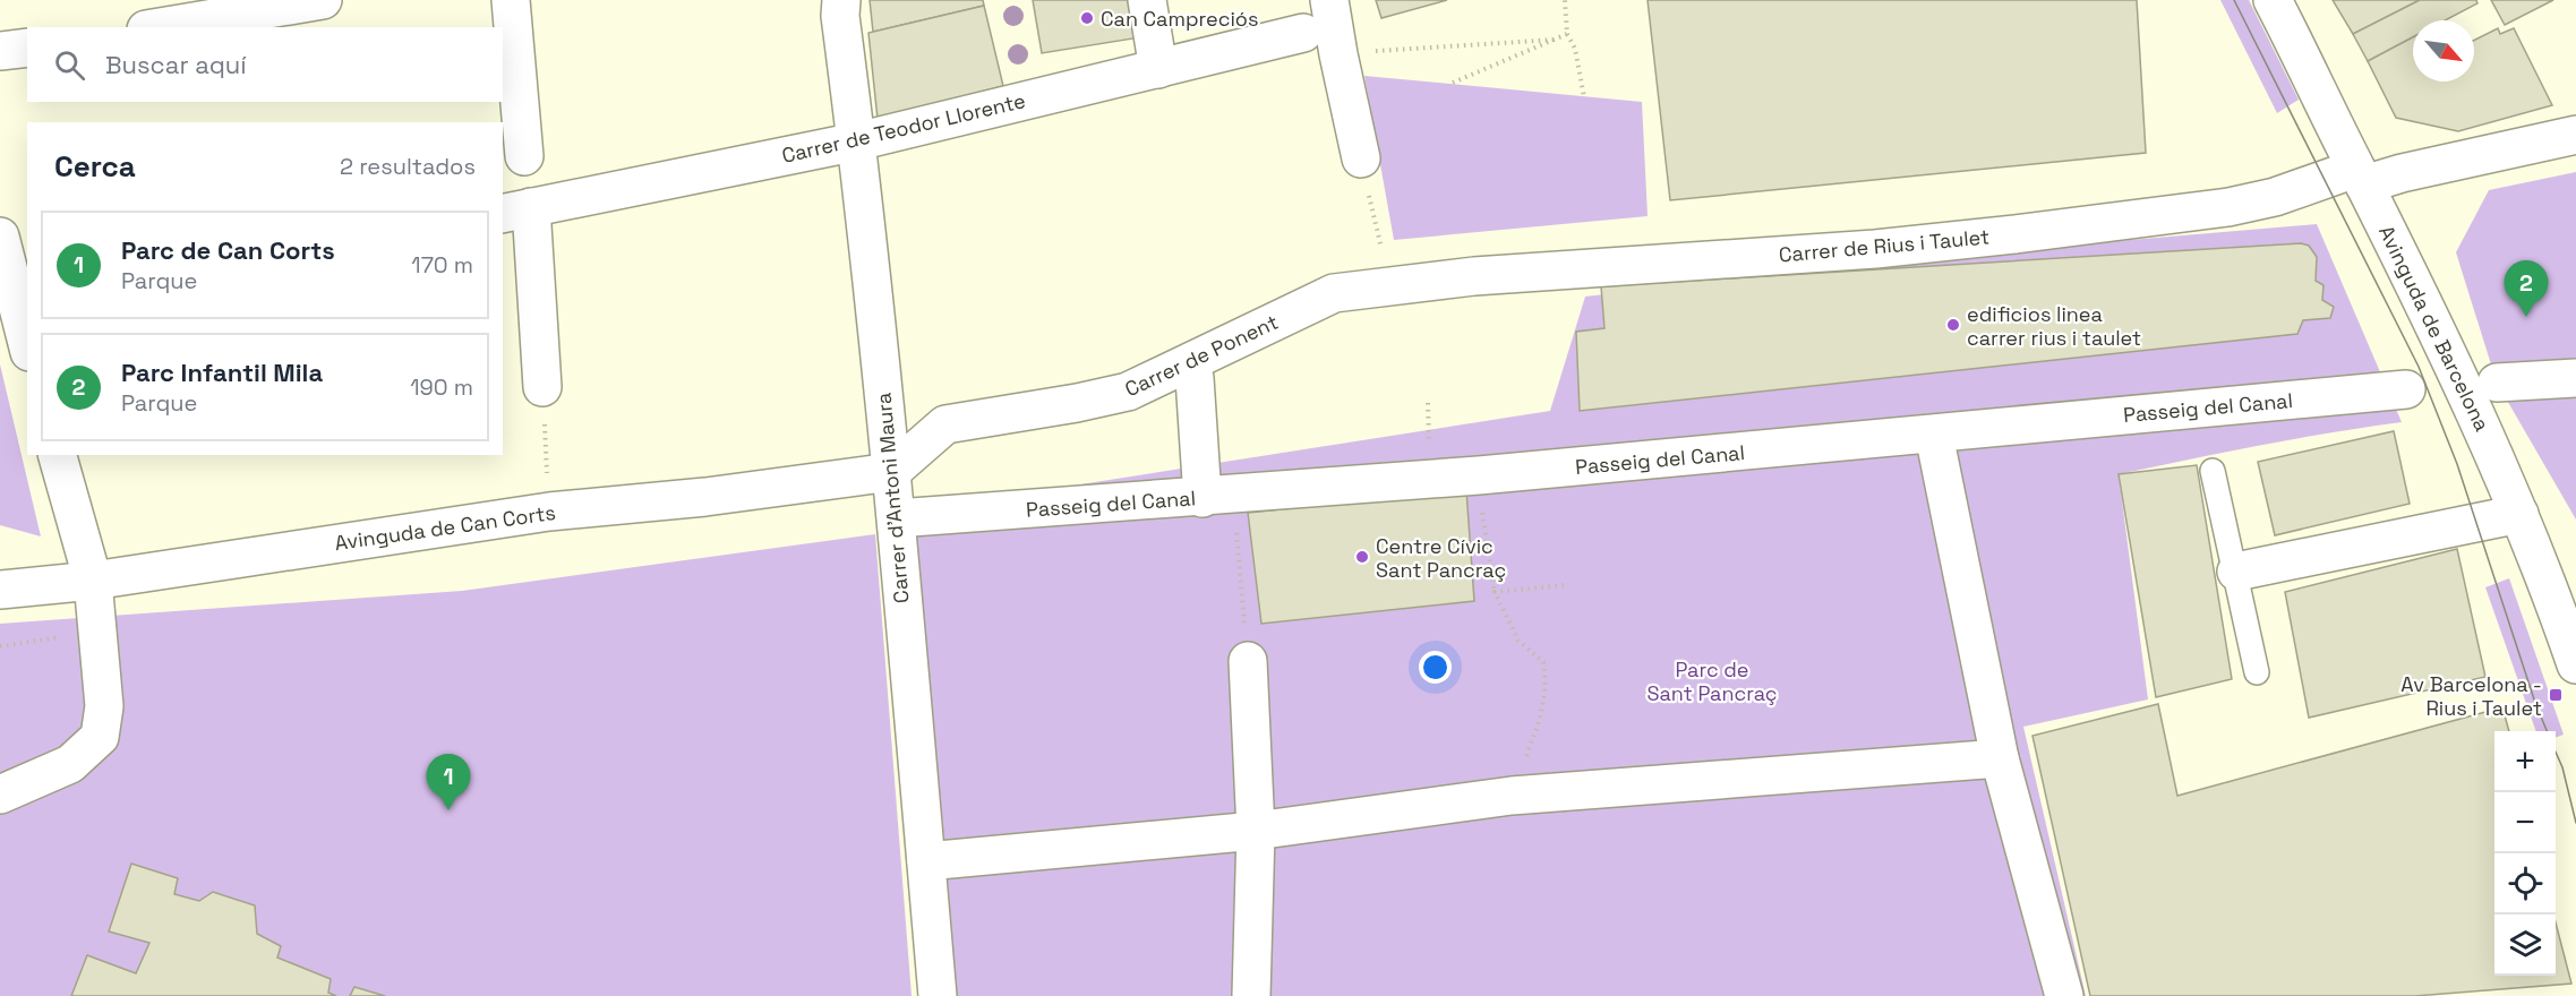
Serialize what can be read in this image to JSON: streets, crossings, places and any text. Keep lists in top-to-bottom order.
{
  "streets": {
    "street": [
      "Carrer de Teodor Llorente",
      "Carrer de Rius i Taulet",
      "Avinguda de Barcelona",
      "Carrer de Ponent",
      "Passeig del Canal",
      "Carrer d'Antoni Maura",
      "Avinguda de Can Corts"
    ]
  },
  "crossings": [
    ["Carrer de Teodor Llorente", "Carrer d'Antoni Maura"],
    ["Carrer de Rius i Taulet", "Avinguda de Barcelona"],
    ["Carrer de Rius i Taulet", "Carrer de Ponent"],
    ["Carrer de Ponent", "Carrer d'Antoni Maura"],
    ["Carrer de Ponent", "Avinguda de Can Corts"],
    ["Carrer d'Antoni Maura", "Avinguda de Can Corts"]
  ],
  "parks": ["Parc de Sant Pancraç"],
  "places": {
    "other": ["Can Campreciós", "edificios linea carrer rius i taulet", "Centre Cívic Sant Pancraç"],
    "transit": ["Av Barcelona - Rius i Taulet"]
  },
  "north": "bottom right",
  "page": {
    "search": "Buscar aquí",
    "heading": ["Cerca", "2 resultados"],
    "list": [
      {
        "mark": "1",
        "name": "Parc de Can Corts",
        "note": "Parque",
        "value": "170 m"
      },
      {
        "mark": "2",
        "name": "Parc Infantil Mila",
        "note": "Parque",
        "value": "190 m"
      }
    ],
    "pins": ["2", "1"],
    "map_buttons": ["+", "−"]
  }
}
